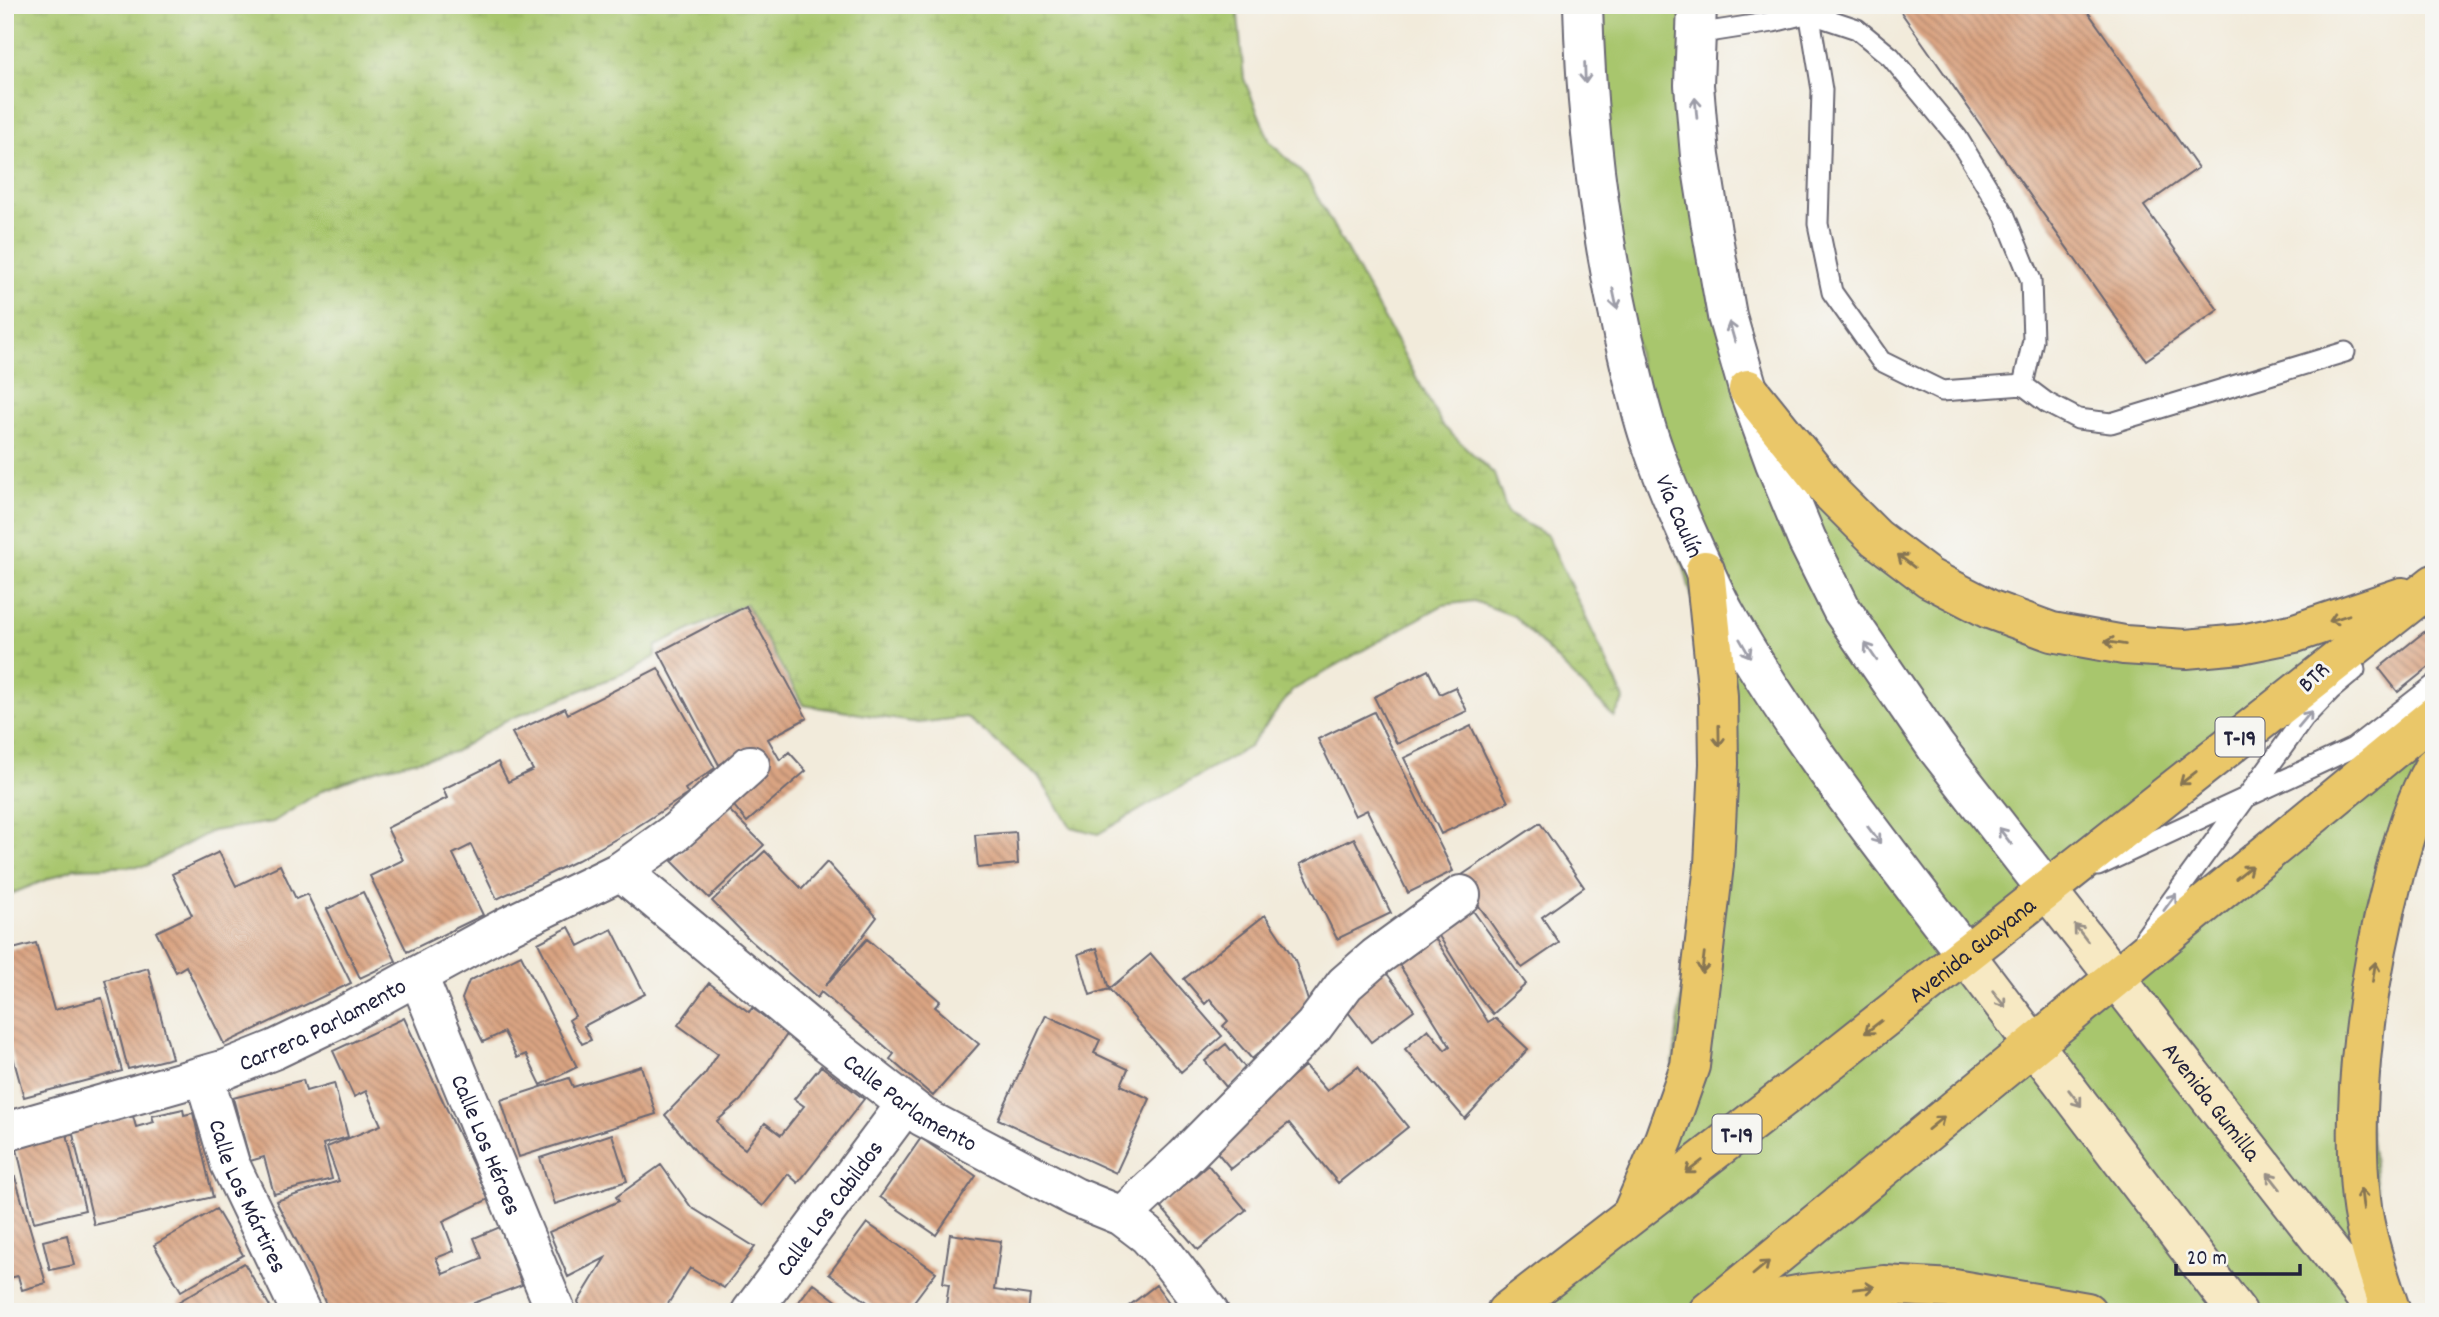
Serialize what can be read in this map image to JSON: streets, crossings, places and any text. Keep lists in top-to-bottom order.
{
  "streets": {
    "highway": ["T-19", "Avenida Guayana"],
    "main road": ["Avenida Gumilla"],
    "street": [
      "Vía Caulín",
      "Carrera Parlamento",
      "Calle Parlamento",
      "Calle Los Héroes",
      "Calle Los Mártires",
      "Calle Los Cabildos"
    ],
    "lane": ["BTR"]
  },
  "crossings": [
    ["Vía Caulín", "Avenida Guayana"],
    ["BTR", "Avenida Guayana"],
    ["BTR", "Avenida Gumilla"],
    ["Avenida Guayana", "Avenida Gumilla"],
    ["Carrera Parlamento", "Calle Parlamento"],
    ["Carrera Parlamento", "Calle Los Héroes"],
    ["Carrera Parlamento", "Calle Los Mártires"],
    ["Calle Parlamento", "Calle Los Cabildos"]
  ],
  "scale_bar": "20 m"
}
